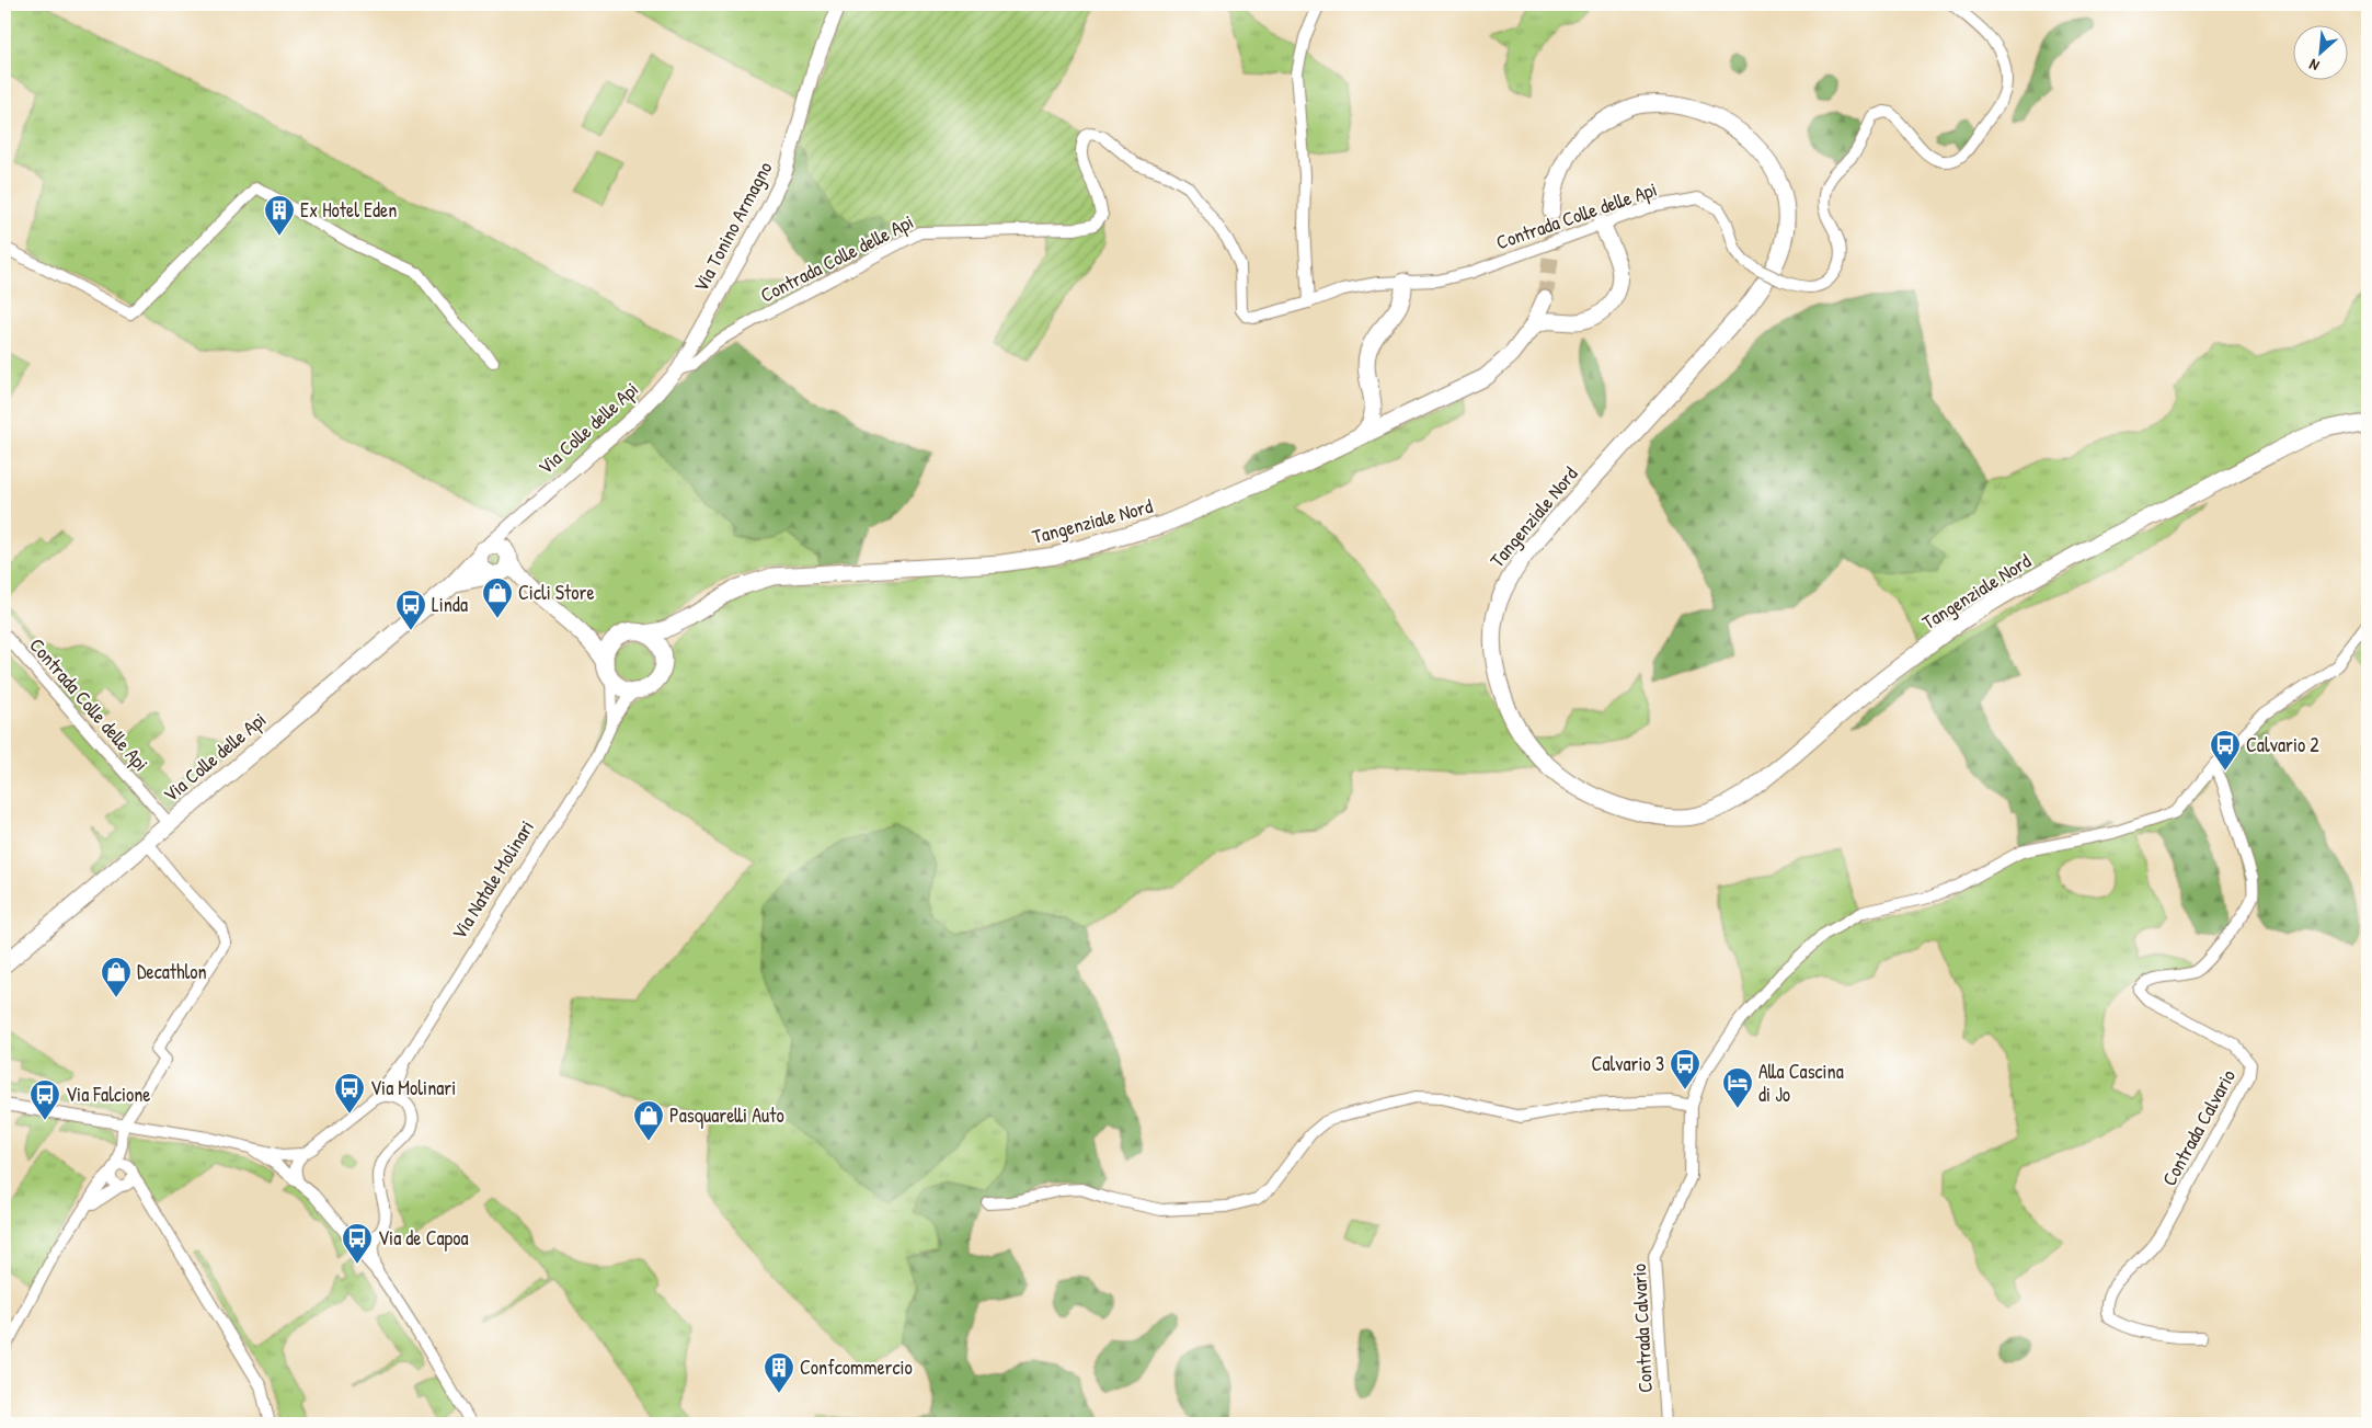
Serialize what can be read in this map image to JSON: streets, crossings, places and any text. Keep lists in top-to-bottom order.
{
  "streets": {
    "main road": ["Via Colle delle Api", "Tangenziale Nord"],
    "street": [
      "Contrada Colle delle Api",
      "Via Tonino Armagno",
      "Via Natale Molinari",
      "Contrada Calvario"
    ]
  },
  "crossings": [
    ["Contrada Colle delle Api", "Via Tonino Armagno"],
    ["Contrada Colle delle Api", "Via Colle delle Api"],
    ["Via Tonino Armagno", "Via Colle delle Api"],
    ["Tangenziale Nord", "Via Natale Molinari"]
  ],
  "places": {
    "building": ["Ex Hotel Eden", "Confcommercio"],
    "shop": ["Cicli Store", "Decathlon", "Pasquarelli Auto"],
    "bus stop": [
      "Linda",
      "Calvario 2",
      "Calvario 3",
      "Via Molinari",
      "Via Falcione",
      "Via de Capoa"
    ],
    "hotel": ["Alla Cascina di Jo"]
  },
  "north": "bottom left"
}
